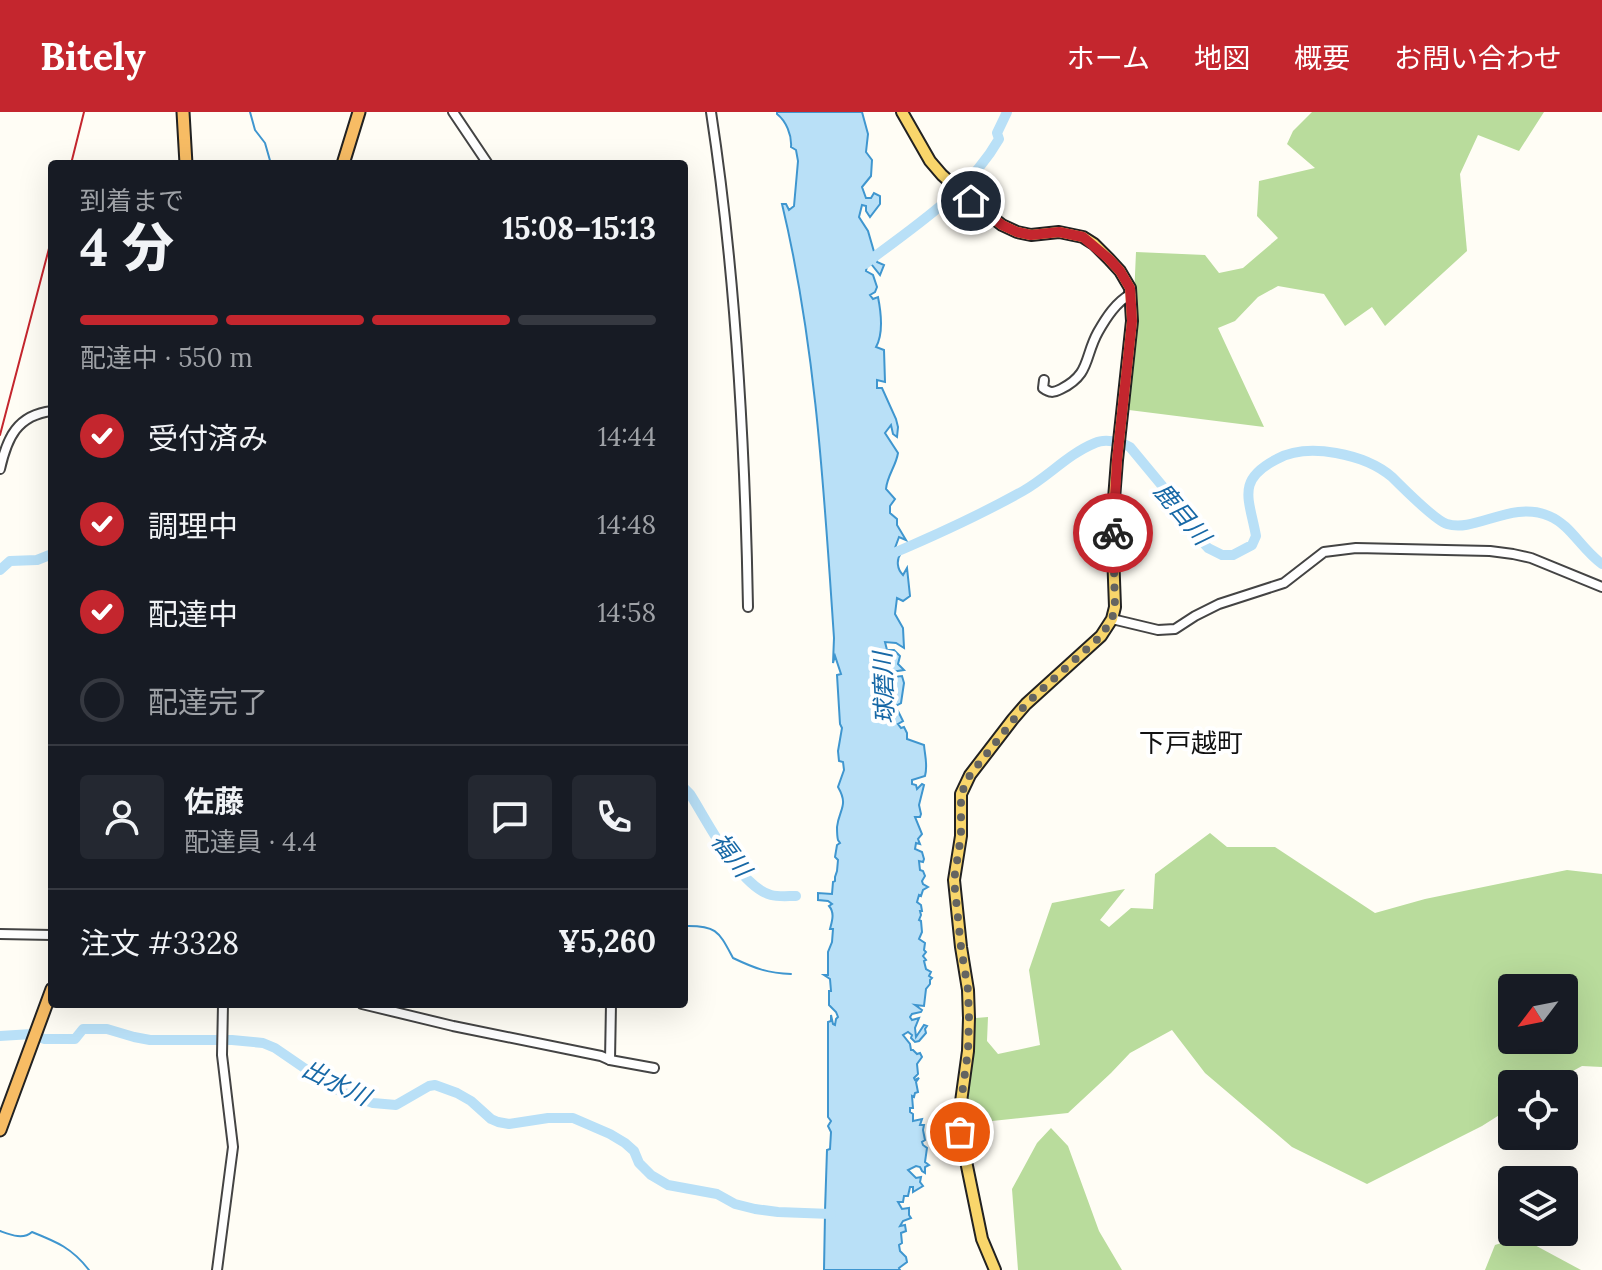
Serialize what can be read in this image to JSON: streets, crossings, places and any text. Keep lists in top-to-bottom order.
{
  "districts": ["下戸越町"],
  "water": [
    "鹿目川",
    "球磨川",
    "福川",
    "出水川"
  ],
  "north": "bottom left",
  "page": {
    "header": "Bitely",
    "nav": [
      "ホーム",
      "地図",
      "概要",
      "お問い合わせ"
    ],
    "heading": ["4 分", "到着まで", "15:08–15:13"],
    "panel": [
      "佐藤",
      "配達員 · 4.4",
      "注文 #3328",
      "¥5,260"
    ],
    "bar": "配達中 · 550 m",
    "list": [
      ["受付済み", "14:44"],
      ["調理中", "14:48"],
      ["配達中", "14:58"],
      "配達完了"
    ]
  }
}
